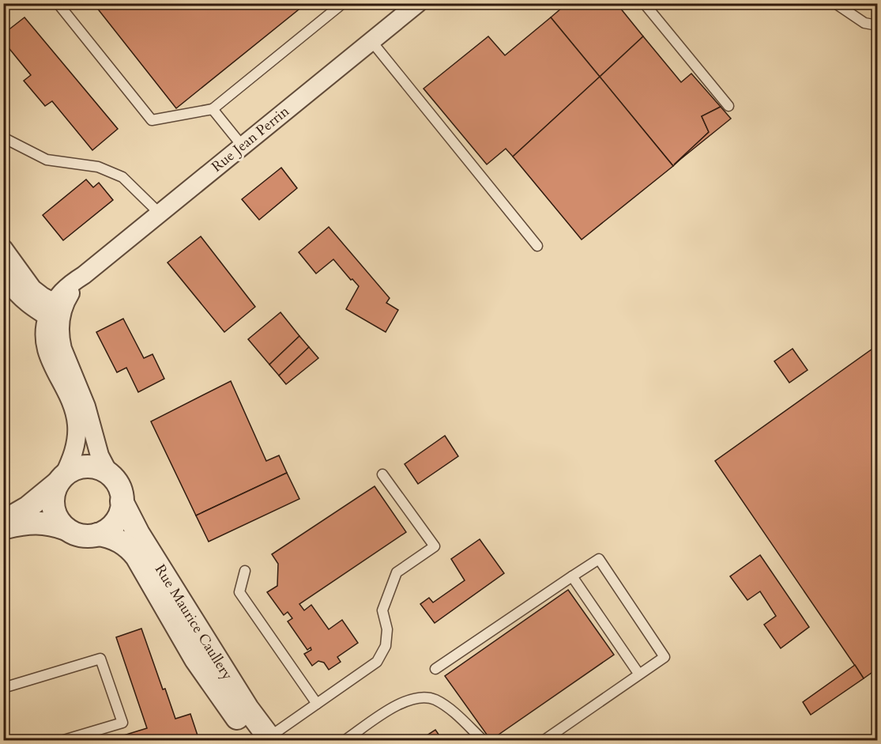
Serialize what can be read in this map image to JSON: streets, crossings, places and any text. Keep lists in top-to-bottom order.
{
  "streets": {
    "street": ["Rue Jean Perrin", "Rue Maurice Caullery"]
  },
  "crossings": [
    ["Rue Jean Perrin", "Rue Maurice Caullery"]
  ]
}
